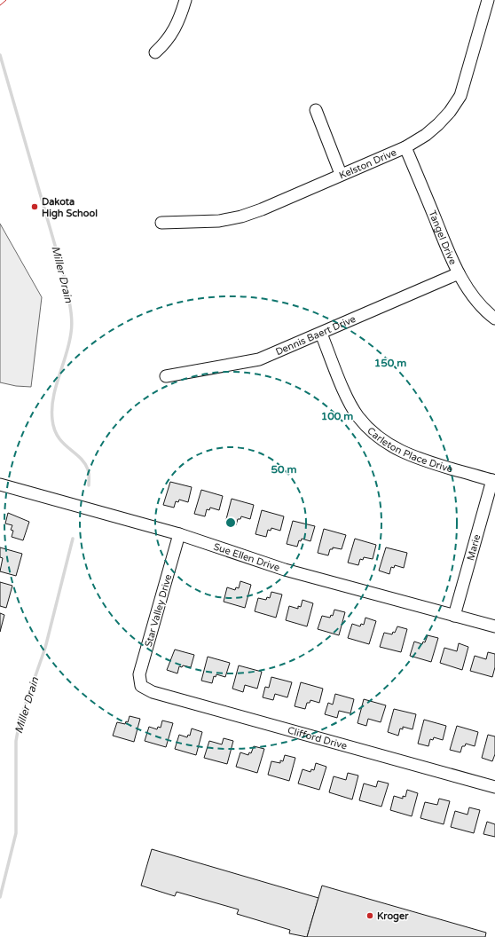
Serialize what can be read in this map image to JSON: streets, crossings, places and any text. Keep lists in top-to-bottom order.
{
  "streets": {
    "street": [
      "Kelston Drive",
      "Tangel Drive",
      "Dennis Baert Drive",
      "Carleton Place Drive",
      "Marie",
      "Sue Ellen Drive",
      "Star Valley Drive",
      "Clifford Drive"
    ]
  },
  "crossings": [
    ["Kelston Drive", "Tangel Drive"],
    ["Tangel Drive", "Dennis Baert Drive"],
    ["Dennis Baert Drive", "Carleton Place Drive"],
    ["Carleton Place Drive", "Marie"],
    ["Marie", "Sue Ellen Drive"],
    ["Sue Ellen Drive", "Star Valley Drive"],
    ["Star Valley Drive", "Clifford Drive"]
  ],
  "water": ["Miller Drain"],
  "places": ["Dakota High School", "Kroger"],
  "rings": ["150 m", "100 m", "50 m"]
}
